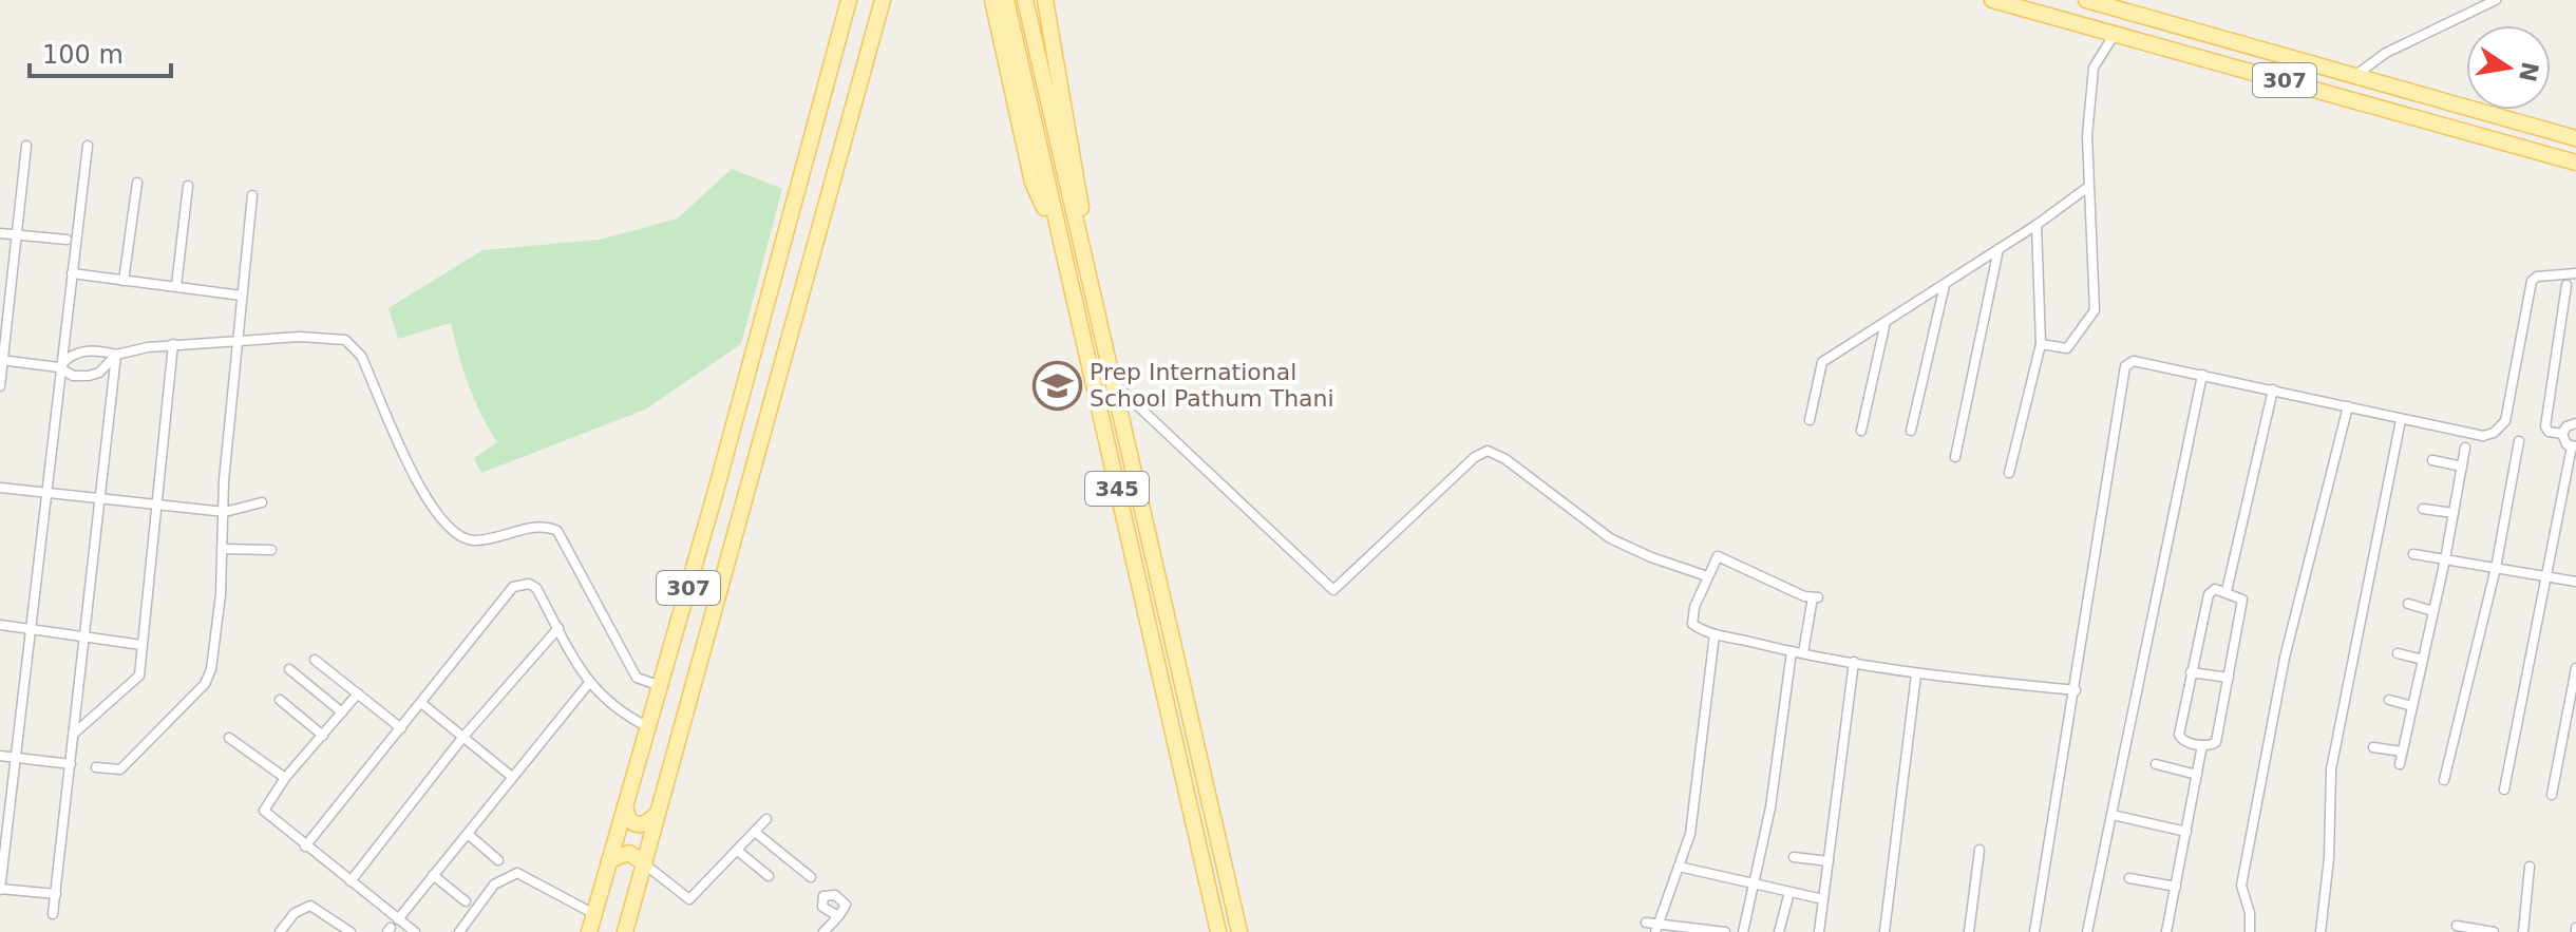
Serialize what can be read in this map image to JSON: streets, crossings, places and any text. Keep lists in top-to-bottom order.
{
  "streets": {
    "main road": ["307", "345"]
  },
  "places": {
    "school or university": ["Prep International School Pathum Thani"]
  },
  "scale_bar": "100 m",
  "north": "right"
}
